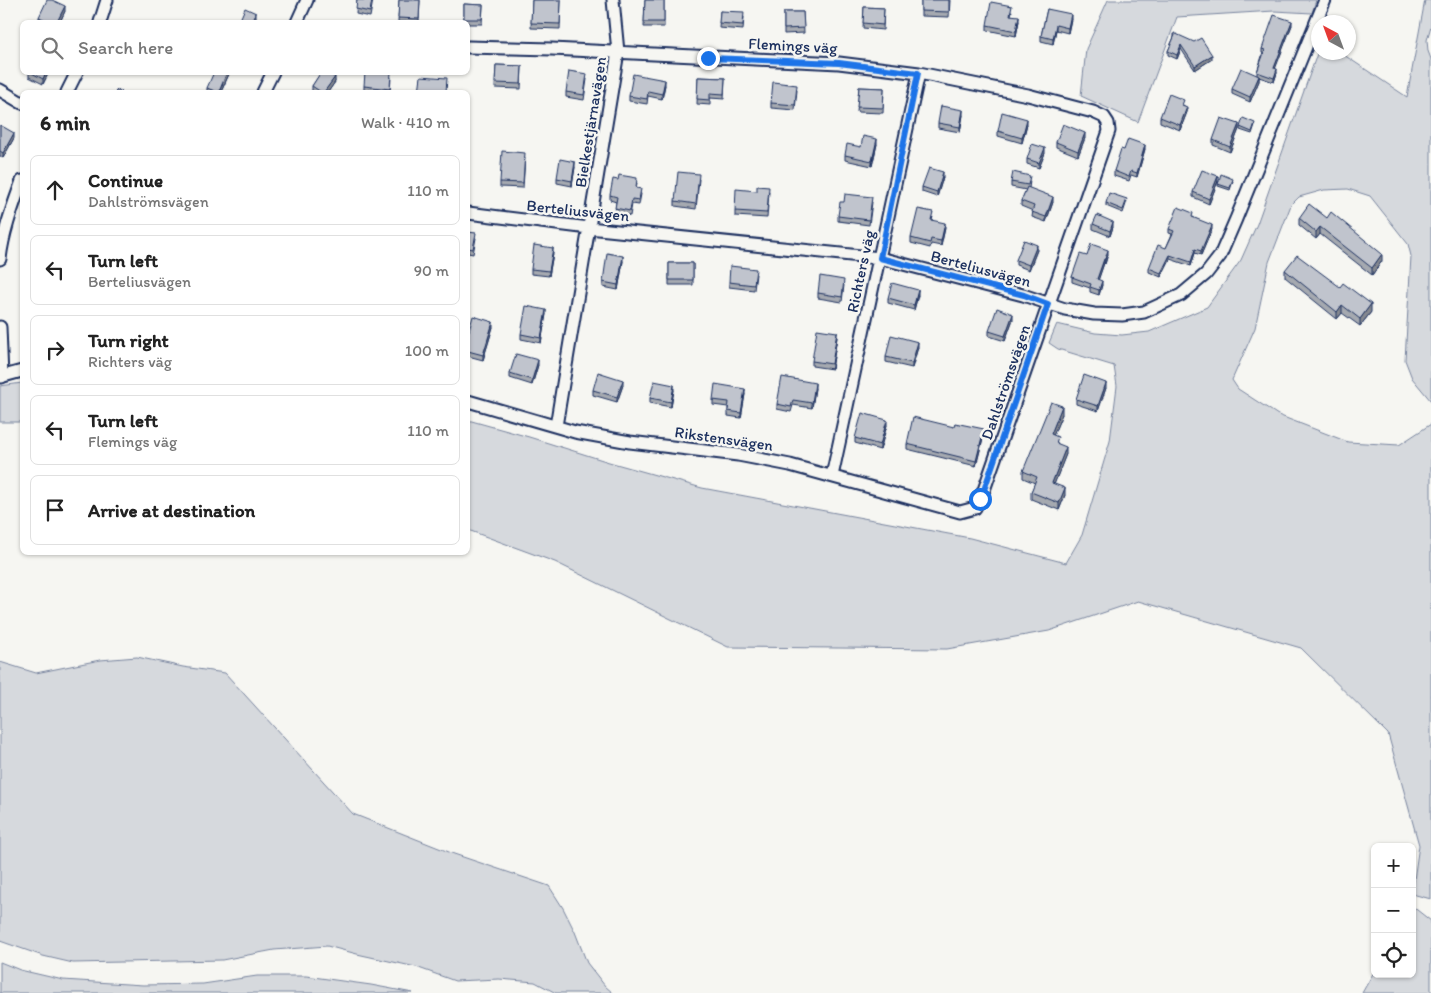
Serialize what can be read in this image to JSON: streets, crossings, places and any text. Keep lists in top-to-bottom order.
{
  "streets": {
    "street": [
      "Flemings väg",
      "Bielkestjärnavägen",
      "Berteliusvägen",
      "Richters väg",
      "Dahlströmsvägen",
      "Rikstensvägen"
    ]
  },
  "crossings": [
    ["Flemings väg", "Bielkestjärnavägen"],
    ["Flemings väg", "Richters väg"],
    ["Flemings väg", "Dahlströmsvägen"],
    ["Bielkestjärnavägen", "Berteliusvägen"],
    ["Bielkestjärnavägen", "Rikstensvägen"],
    ["Berteliusvägen", "Richters väg"],
    ["Berteliusvägen", "Dahlströmsvägen"],
    ["Richters väg", "Rikstensvägen"],
    ["Dahlströmsvägen", "Rikstensvägen"]
  ],
  "north": "top left",
  "page": {
    "search": "Search here",
    "heading": ["6 min", "Walk · 410 m"],
    "list": [
      ["Continue", "Dahlströmsvägen", "110 m"],
      ["Turn left", "Berteliusvägen", "90 m"],
      ["Turn right", "Richters väg", "100 m"],
      ["Turn left", "Flemings väg", "110 m"],
      "Arrive at destination"
    ],
    "map_buttons": ["+", "−"]
  }
}
